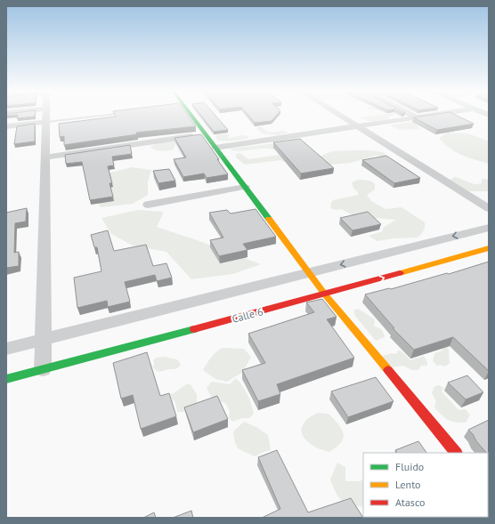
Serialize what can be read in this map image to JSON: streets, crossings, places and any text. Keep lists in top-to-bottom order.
{
  "streets": {
    "street": ["Calle 6"]
  },
  "legend": ["Fluido", "Lento", "Atasco"]
}
